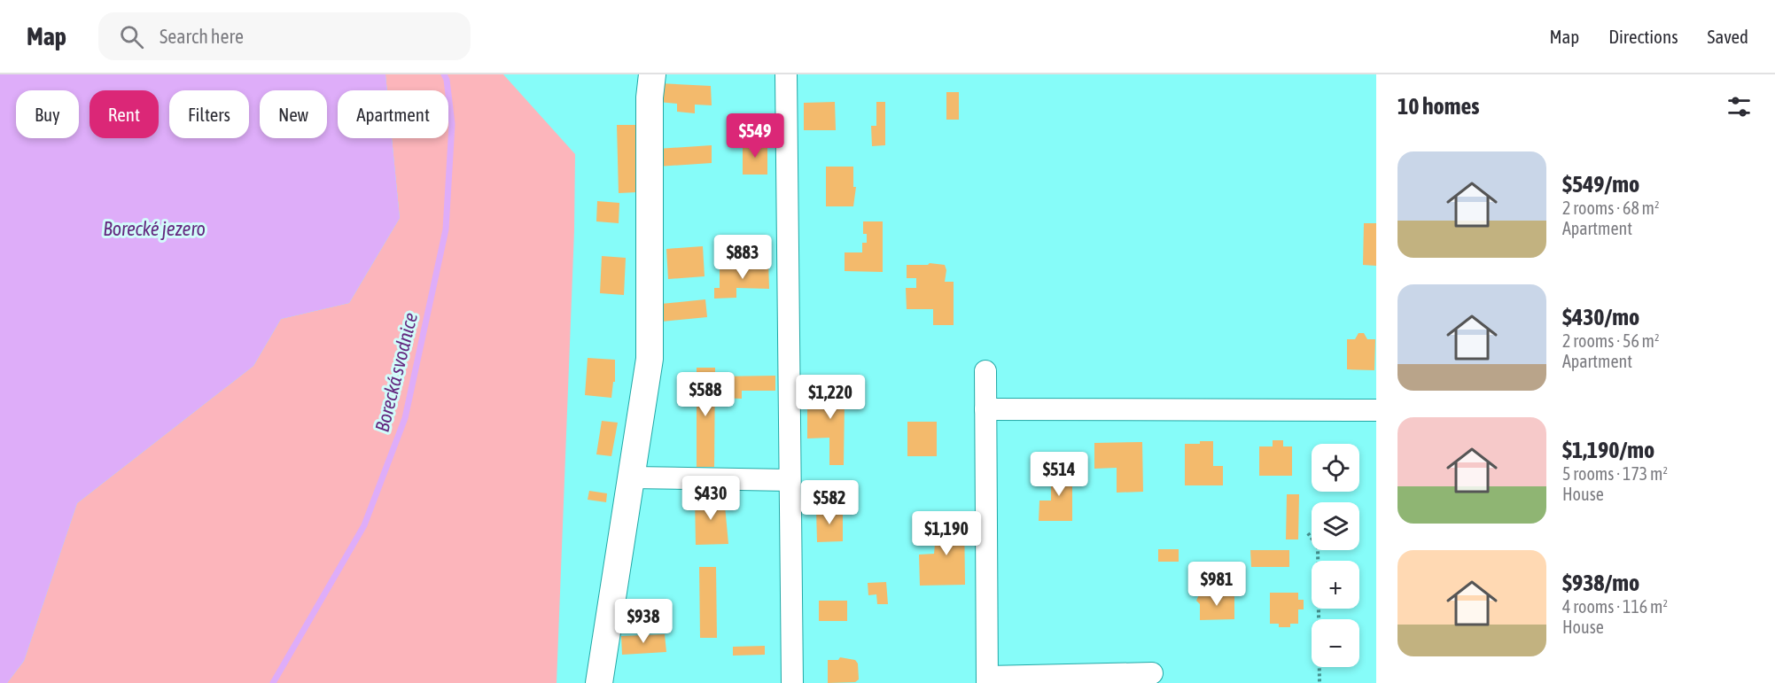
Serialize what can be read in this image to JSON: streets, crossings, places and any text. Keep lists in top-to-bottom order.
{
  "water": ["Borecké jezero", "Borecká svodnice"],
  "page": {
    "header": "Map",
    "search": "Search here",
    "nav": ["Map", "Directions", "Saved"],
    "heading": "10 homes",
    "chip": [
      "Buy",
      "Rent",
      "Filters",
      "New",
      "Apartment"
    ],
    "price": [
      "$549",
      "$883",
      "$588",
      "$1,220",
      "$514",
      "$430",
      "$582",
      "$1,190",
      "$981",
      "$938"
    ],
    "list": [
      {
        "name": "$549/mo",
        "note": "2 rooms · 68 m² · Apartment"
      },
      {
        "name": "$430/mo",
        "note": "2 rooms · 56 m² · Apartment"
      },
      {
        "name": "$1,190/mo",
        "note": "5 rooms · 173 m² · House"
      },
      {
        "name": "$938/mo",
        "note": "4 rooms · 116 m² · House"
      }
    ],
    "map_buttons": ["+", "−"]
  }
}
